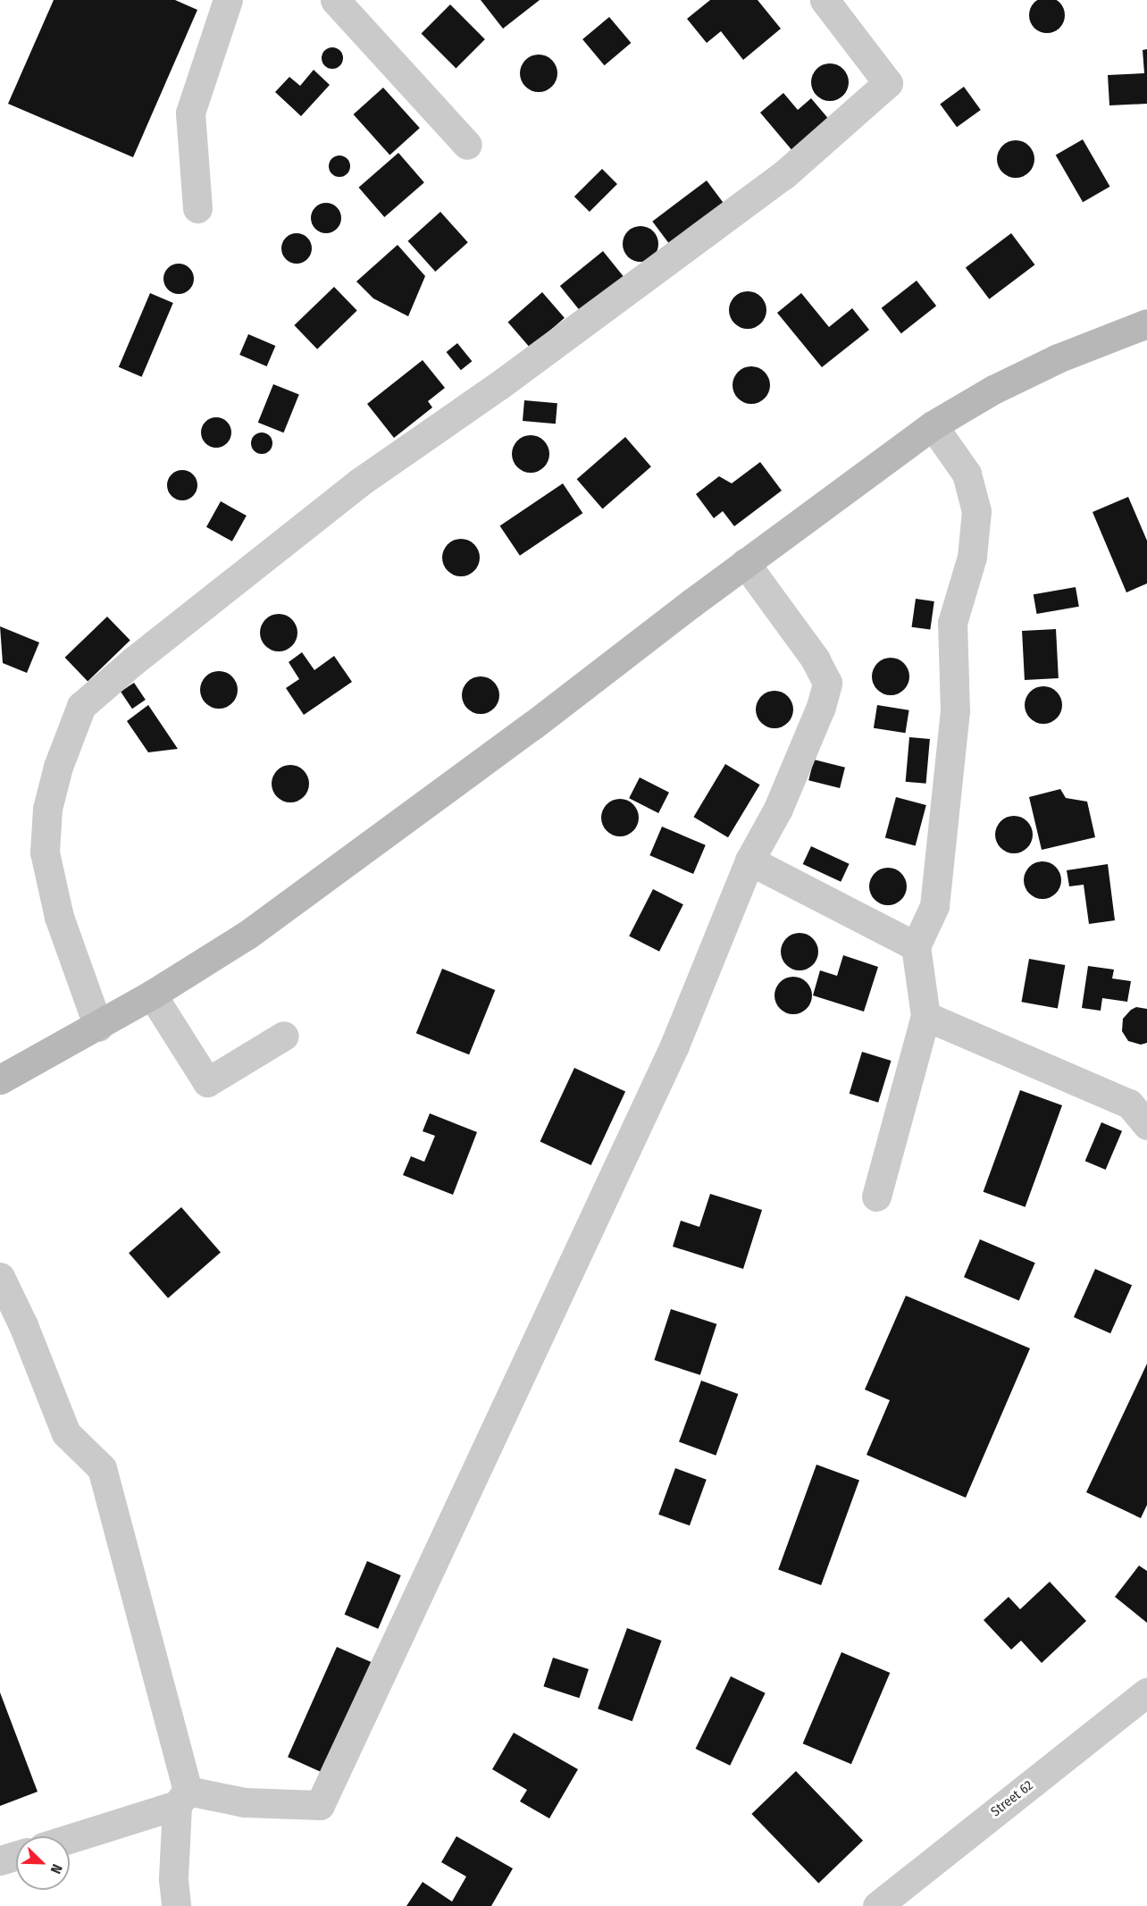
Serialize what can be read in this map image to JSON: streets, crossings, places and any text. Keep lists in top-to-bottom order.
{
  "streets": {
    "street": ["Street 62"]
  },
  "north": "bottom right"
}
